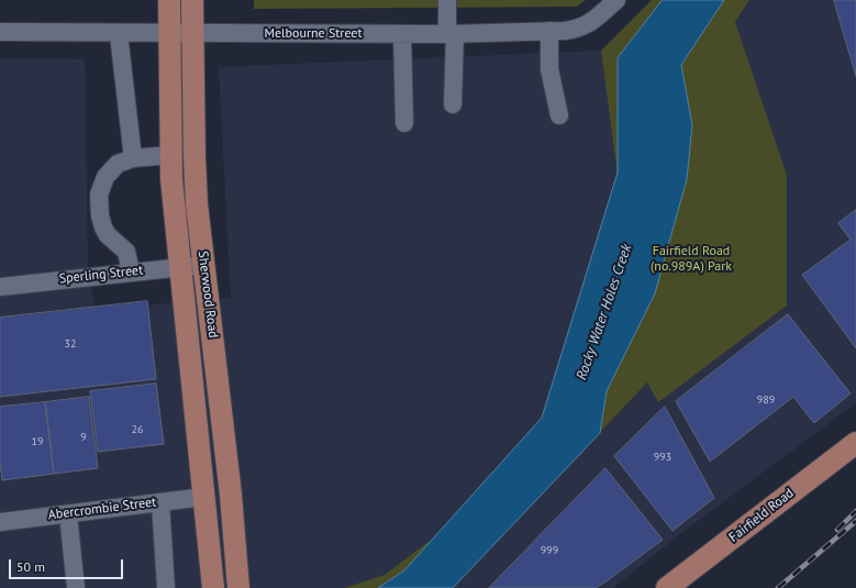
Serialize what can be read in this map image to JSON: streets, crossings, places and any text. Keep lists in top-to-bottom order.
{
  "streets": {
    "main road": ["Sherwood Road", "Fairfield Road"],
    "street": ["Melbourne Street", "Sperling Street", "Abercrombie Street"]
  },
  "crossings": [
    ["Melbourne Street", "Sherwood Road"],
    ["Sperling Street", "Sherwood Road"],
    ["Sherwood Road", "Abercrombie Street"]
  ],
  "water": ["Rocky Water Holes Creek"],
  "parks": ["Fairfield Road (no.989A) Park"],
  "house_numbers": [
    "32",
    "989",
    "26",
    "9",
    "19",
    "993",
    "999"
  ],
  "scale_bar": "50 m"
}
